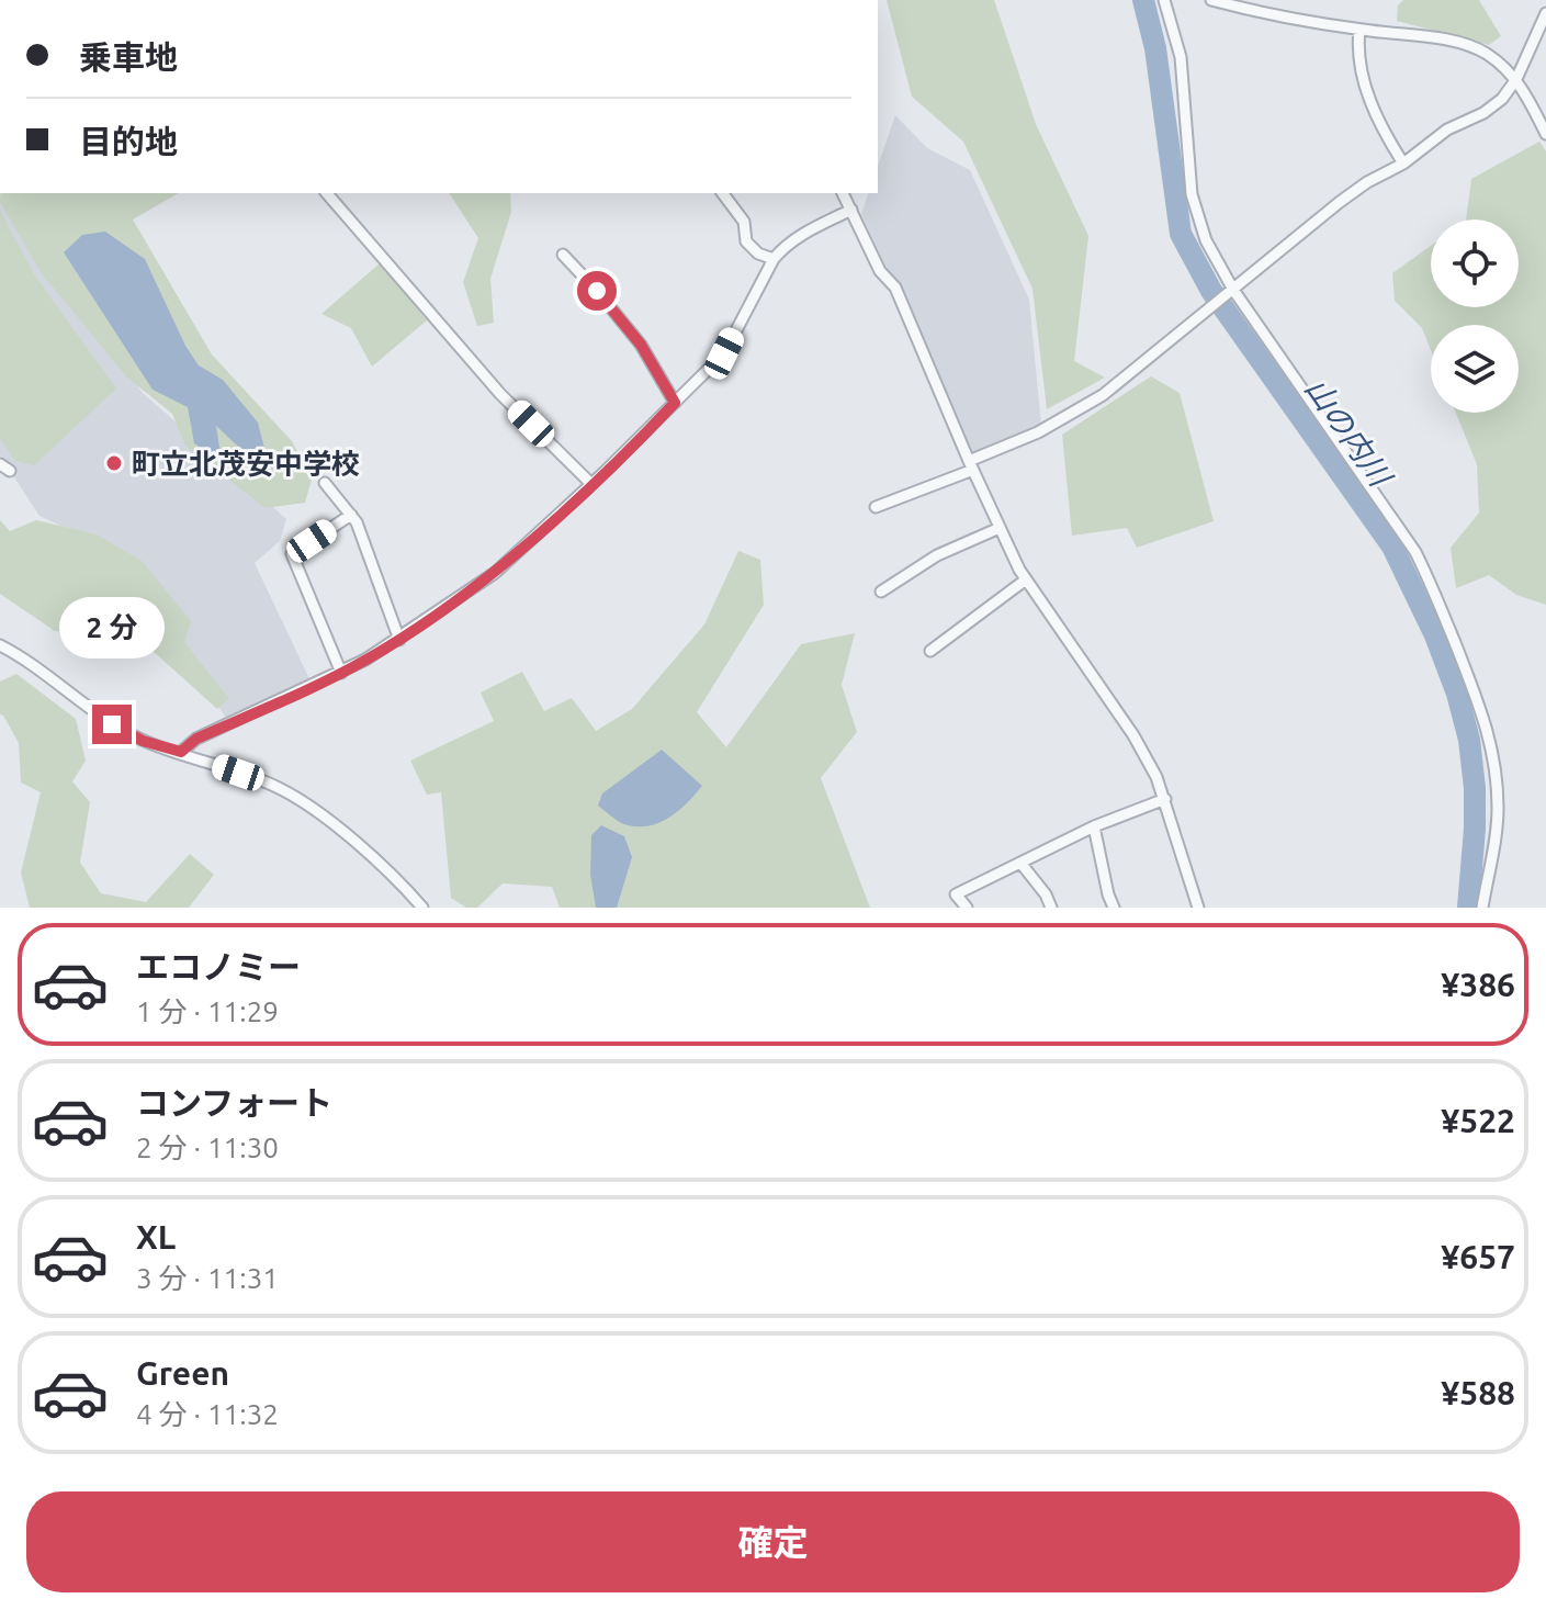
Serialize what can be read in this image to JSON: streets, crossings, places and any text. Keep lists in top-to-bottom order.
{
  "water": ["山の内川"],
  "places": ["町立北茂安中学校"],
  "page": {
    "banner": ["乗車地", "目的地"],
    "bubble": "2 分",
    "list": [
      {
        "name": "エコノミー",
        "note": "1 分 · 11:29",
        "value": "¥386"
      },
      {
        "name": "コンフォート",
        "note": "2 分 · 11:30",
        "value": "¥522"
      },
      {
        "name": "XL",
        "note": "3 分 · 11:31",
        "value": "¥657"
      },
      {
        "name": "Green",
        "note": "4 分 · 11:32",
        "value": "¥588"
      }
    ],
    "buttons": "確定"
  }
}
